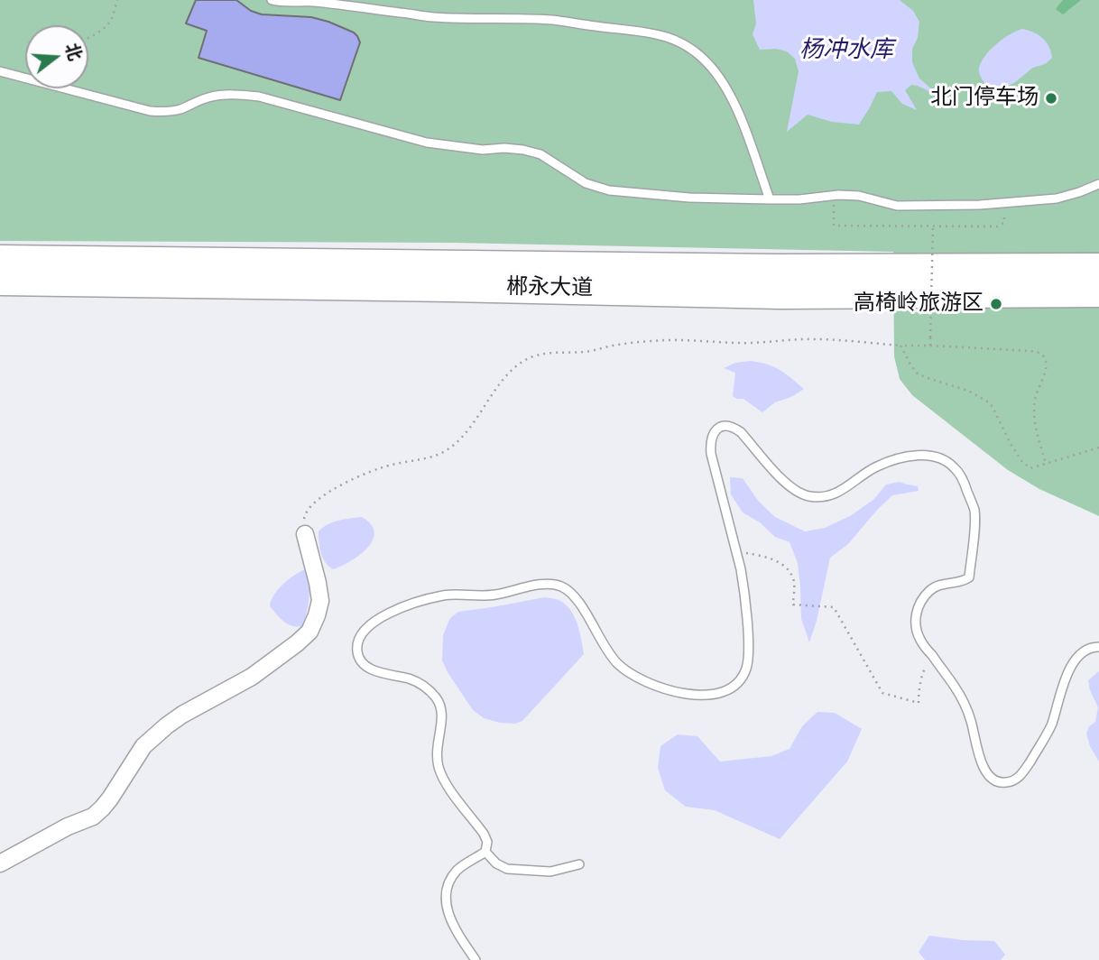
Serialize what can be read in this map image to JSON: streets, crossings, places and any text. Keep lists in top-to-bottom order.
{
  "streets": {
    "highway": ["郴永大道"]
  },
  "water": ["杨冲水库"],
  "places": ["北门停车场", "高椅岭旅游区"],
  "north": "right"
}
